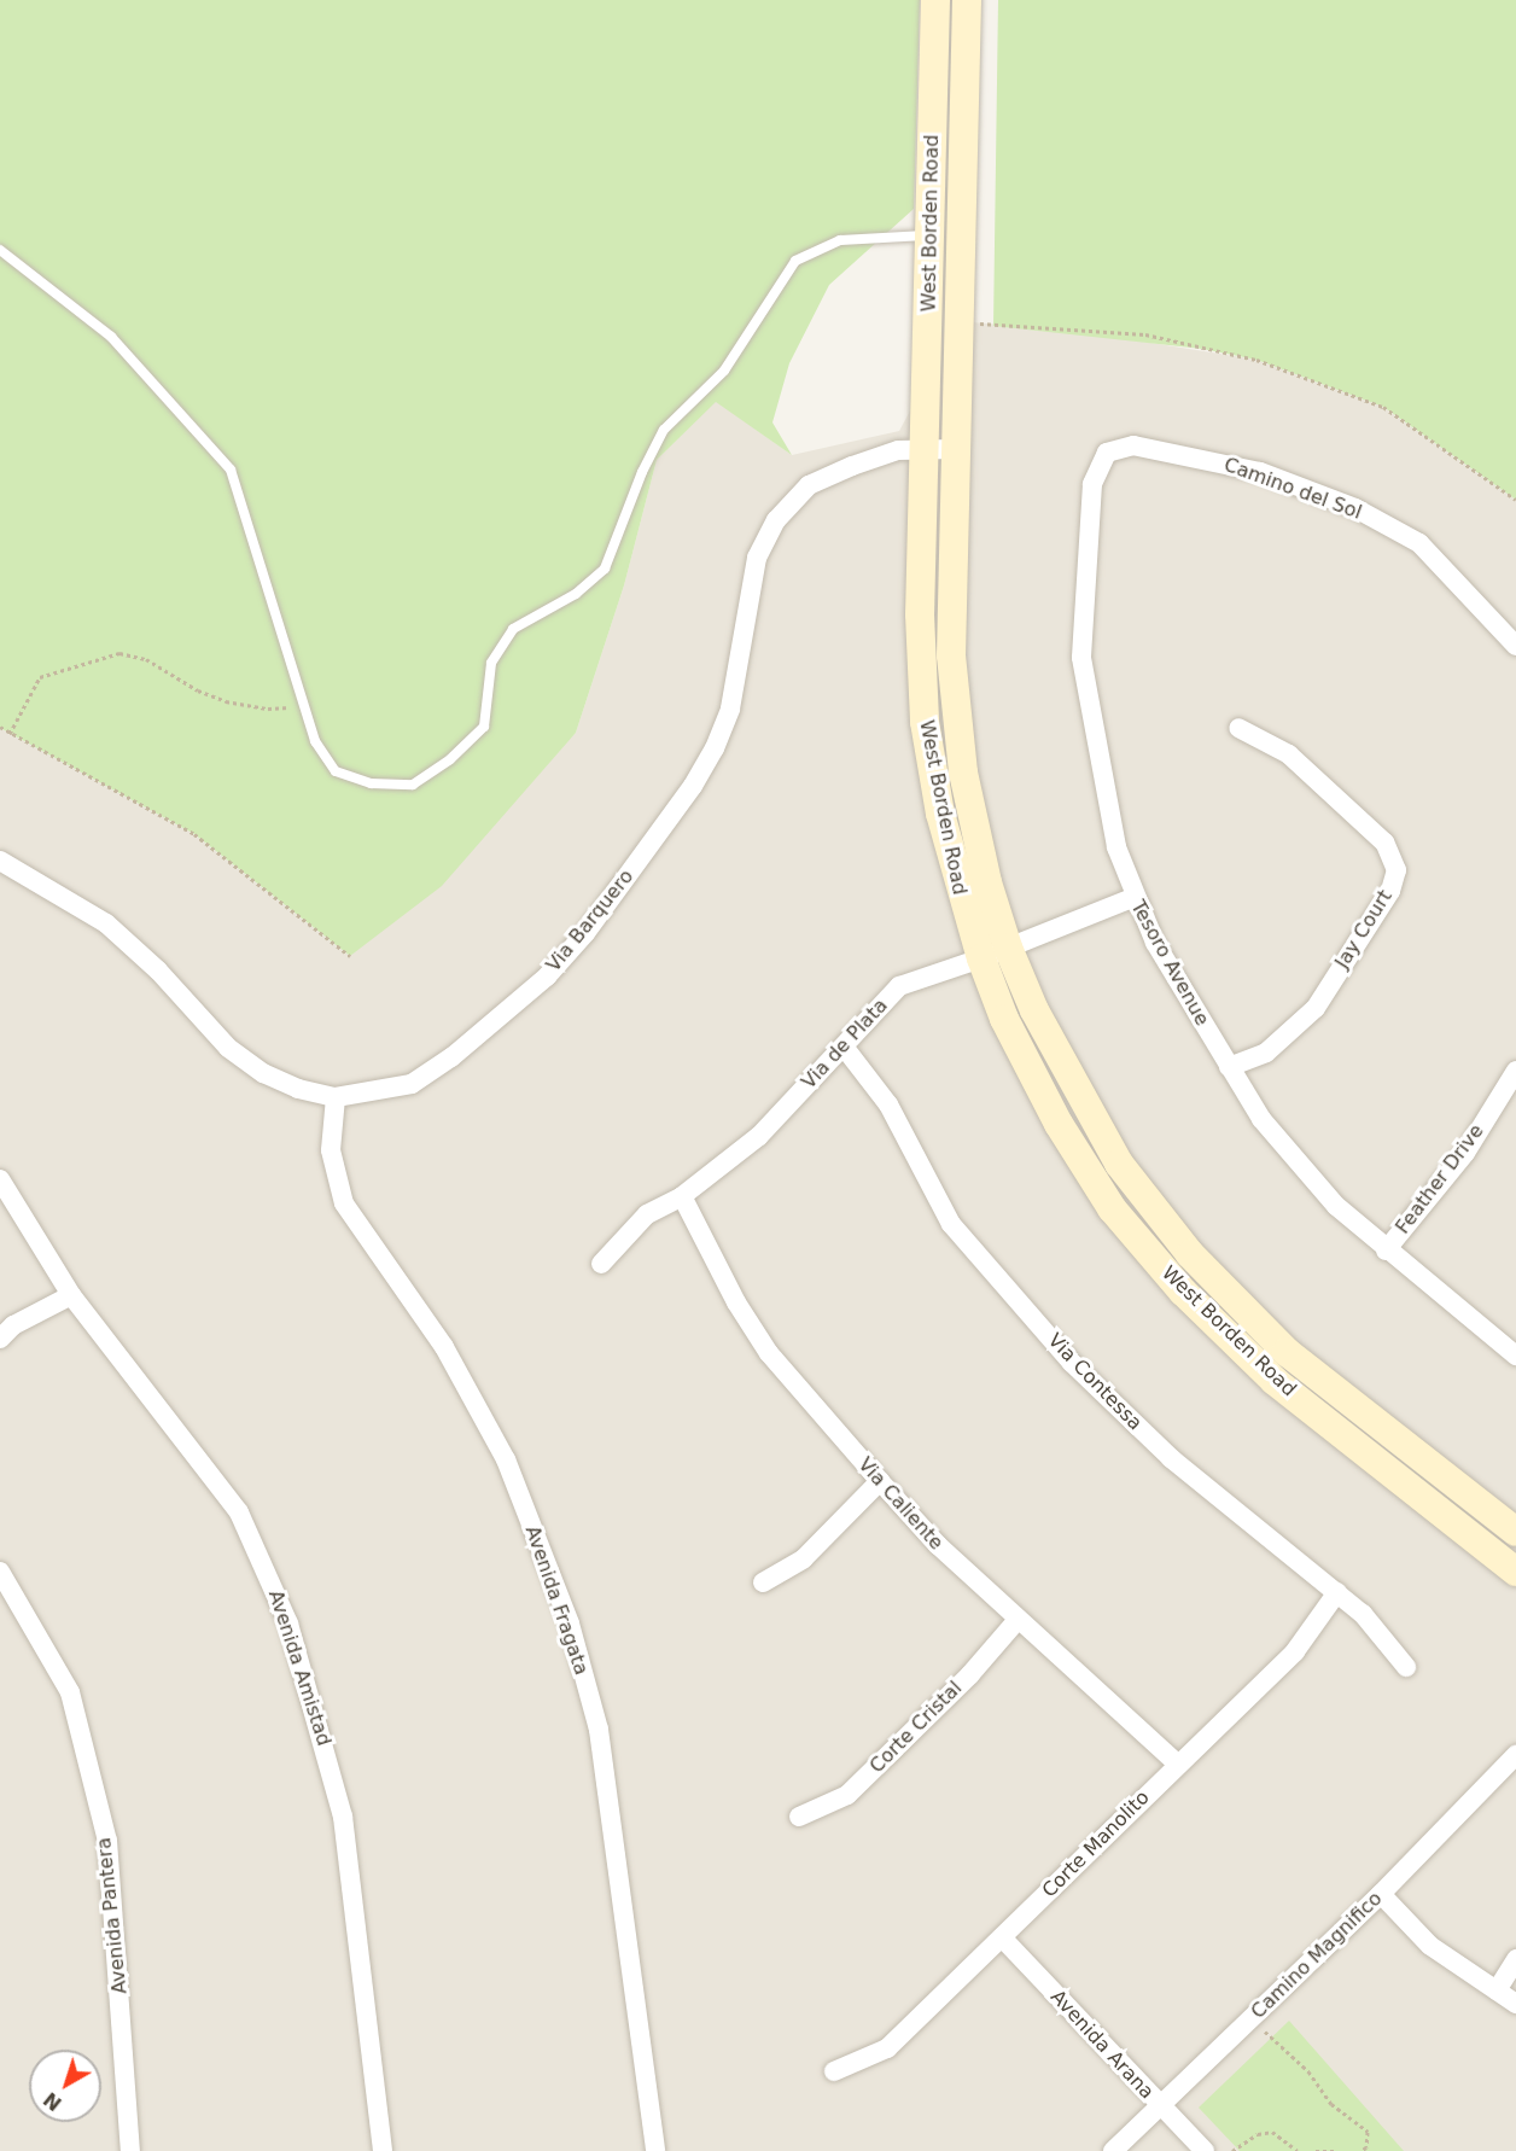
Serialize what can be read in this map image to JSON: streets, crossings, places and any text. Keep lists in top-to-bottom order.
{
  "streets": {
    "main road": ["West Borden Road"],
    "street": [
      "Camino del Sol",
      "Via Barquero",
      "Jay Court",
      "Tesoro Avenue",
      "Via de Plata",
      "Feather Drive",
      "Via Contessa",
      "Via Caliente",
      "Avenida Fragata",
      "Avenida Amistad",
      "Corte Cristal",
      "Corte Manolito",
      "Avenida Pantera",
      "Camino Magnifico",
      "Avenida Arana"
    ]
  },
  "crossings": [
    ["West Borden Road", "Via Barquero"],
    ["West Borden Road", "Via de Plata"],
    ["Camino del Sol", "Tesoro Avenue"],
    ["Via Barquero", "Avenida Fragata"],
    ["Jay Court", "Tesoro Avenue"],
    ["Tesoro Avenue", "Via de Plata"],
    ["Tesoro Avenue", "Feather Drive"],
    ["Via de Plata", "Via Contessa"],
    ["Via de Plata", "Via Caliente"],
    ["Via Contessa", "Corte Manolito"],
    ["Via Caliente", "Corte Cristal"],
    ["Via Caliente", "Corte Manolito"],
    ["Corte Manolito", "Avenida Arana"],
    ["Camino Magnifico", "Avenida Arana"]
  ],
  "north": "bottom left"
}
